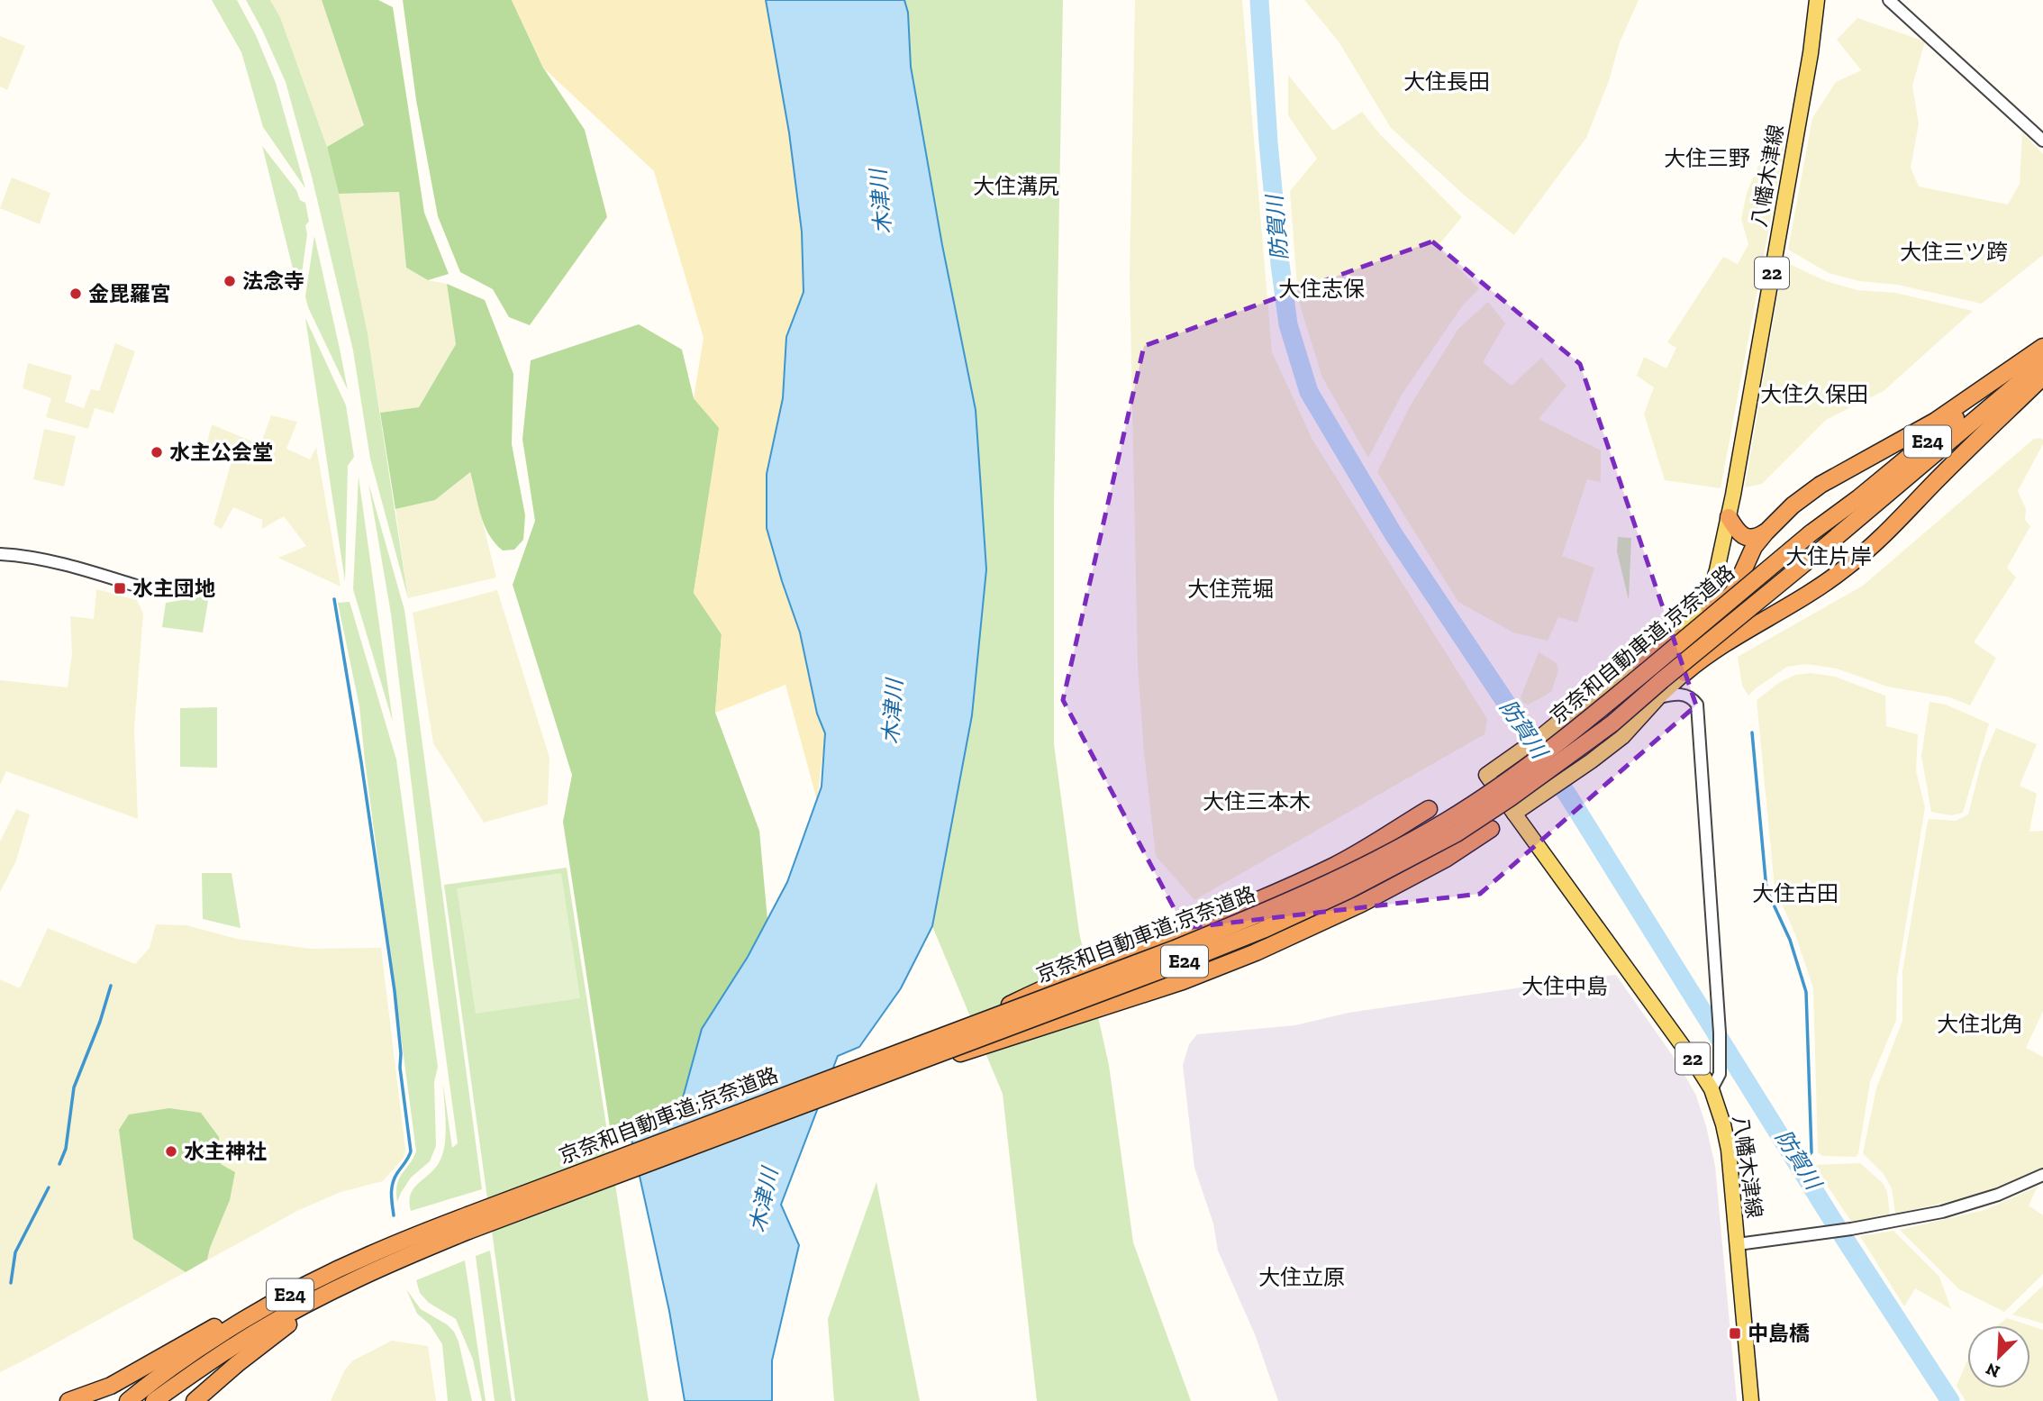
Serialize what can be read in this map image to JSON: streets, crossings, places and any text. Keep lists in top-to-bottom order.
{
  "streets": {
    "highway": ["E24", "京奈和自動車道;京奈道路"],
    "main road": ["八幡木津線", "22"]
  },
  "districts": [
    "大住長田",
    "大住三野",
    "大住溝尻",
    "大住三ツ跨",
    "大住志保",
    "大住久保田",
    "大住片岸",
    "大住荒堀",
    "大住三本木",
    "大住古田",
    "大住中島",
    "大住北角",
    "大住立原"
  ],
  "water": ["木津川", "防賀川"],
  "places": {
    "other": [
      "法念寺",
      "金毘羅宮",
      "水主公会堂",
      "水主神社"
    ],
    "transit": ["水主団地", "中島橋"]
  },
  "north": "bottom left"
}
